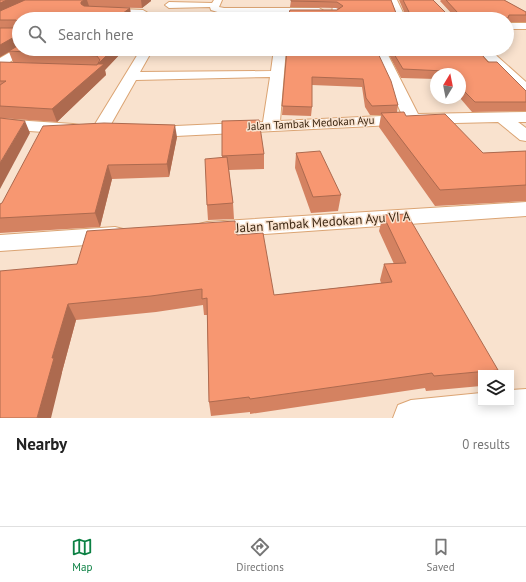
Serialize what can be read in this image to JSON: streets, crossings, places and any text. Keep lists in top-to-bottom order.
{
  "streets": {
    "street": ["Jalan Tambak Medokan Ayu", "Jalan Tambak Medokan Ayu VI A"]
  },
  "north": "top",
  "page": {
    "search": "Search here",
    "heading": ["Nearby", "0 results"],
    "nav": ["Map", "Directions", "Saved"]
  }
}
